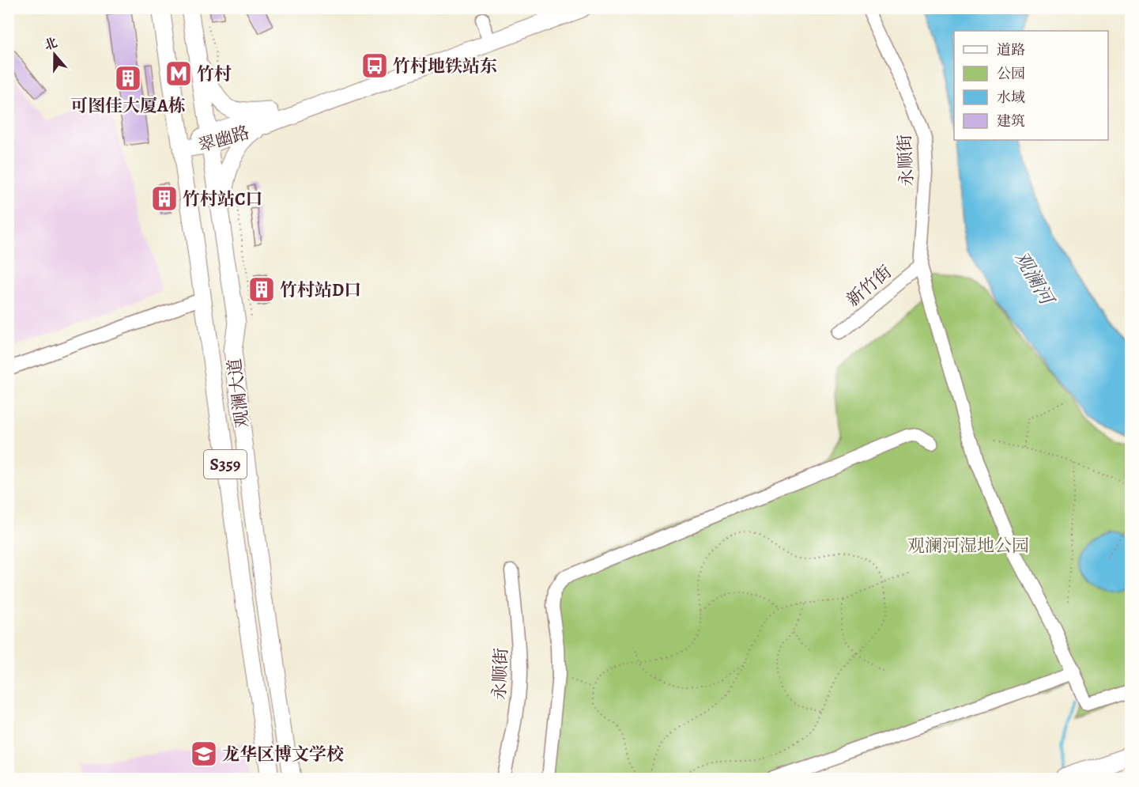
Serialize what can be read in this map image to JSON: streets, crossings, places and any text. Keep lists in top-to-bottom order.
{
  "streets": {
    "main road": ["翠幽路", "观澜大道", "S359"],
    "street": ["永顺街", "新竹街"]
  },
  "crossings": [
    ["翠幽路", "观澜大道"],
    ["永顺街", "新竹街"]
  ],
  "water": ["观澜河"],
  "parks": ["观澜河湿地公园"],
  "places": {
    "bus stop": ["竹村地铁站东"],
    "metro station": ["竹村"],
    "building": ["可图佳大厦A栋", "竹村站C口", "竹村站D口"],
    "school or university": ["龙华区博文学校"]
  },
  "legend": [
    "道路",
    "公园",
    "水域",
    "建筑"
  ],
  "north": "top"
}
